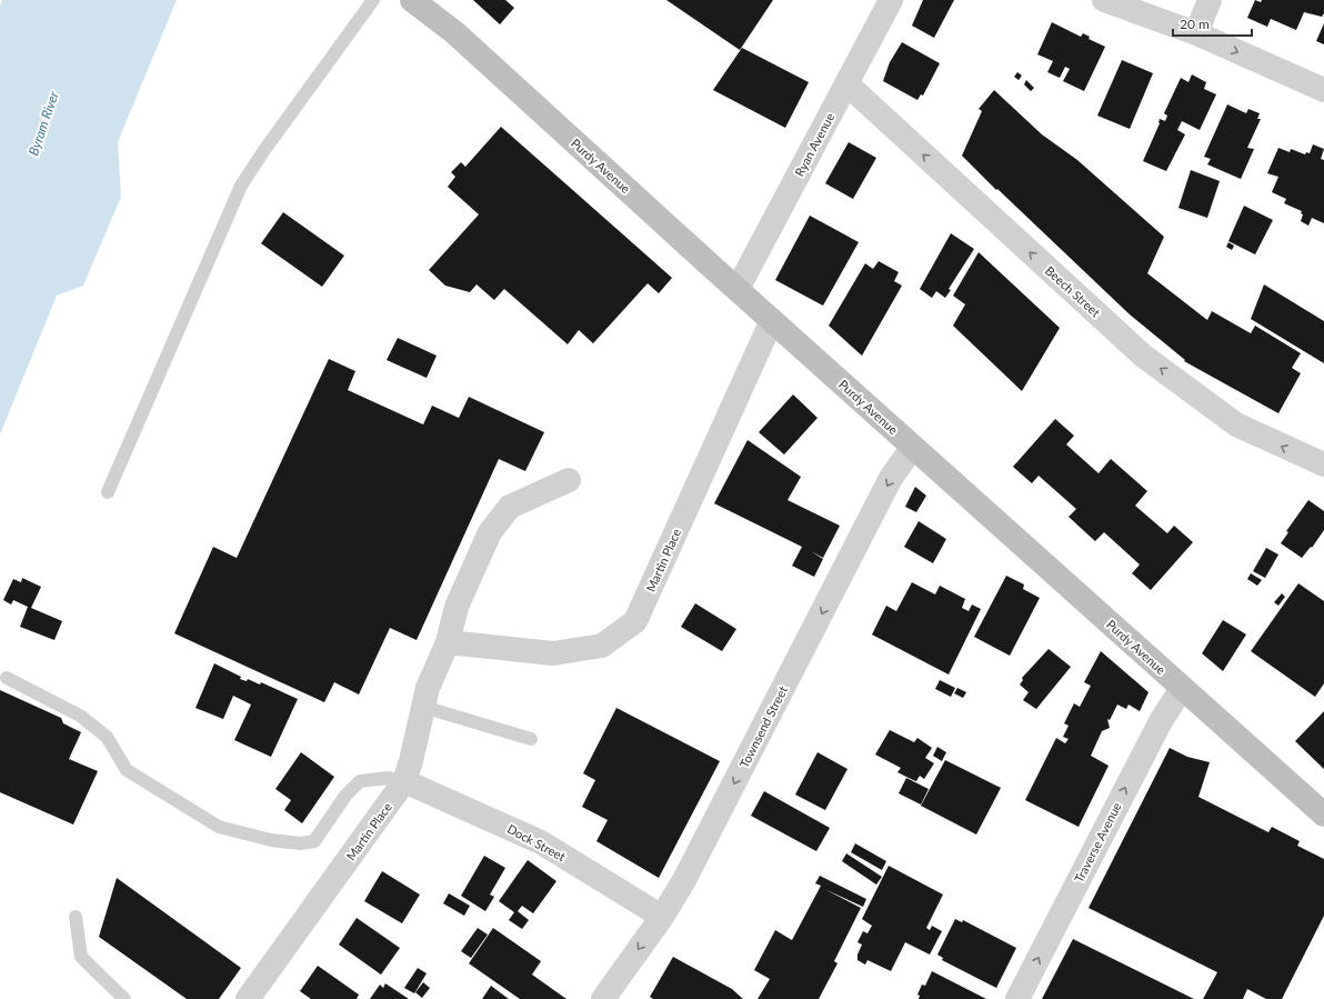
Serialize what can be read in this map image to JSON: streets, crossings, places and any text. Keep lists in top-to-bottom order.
{
  "streets": {
    "street": [
      "Ryan Avenue",
      "Purdy Avenue",
      "Beech Street",
      "Martin Place",
      "Townsend Street",
      "Dock Street",
      "Traverse Avenue"
    ]
  },
  "crossings": [
    ["Ryan Avenue", "Purdy Avenue"],
    ["Ryan Avenue", "Beech Street"],
    ["Purdy Avenue", "Martin Place"],
    ["Purdy Avenue", "Townsend Street"],
    ["Purdy Avenue", "Traverse Avenue"],
    ["Martin Place", "Dock Street"],
    ["Townsend Street", "Dock Street"]
  ],
  "one_way": ["Beech Street", "Townsend Street", "Traverse Avenue"],
  "water": ["Byram River"],
  "scale_bar": "20 m"
}
